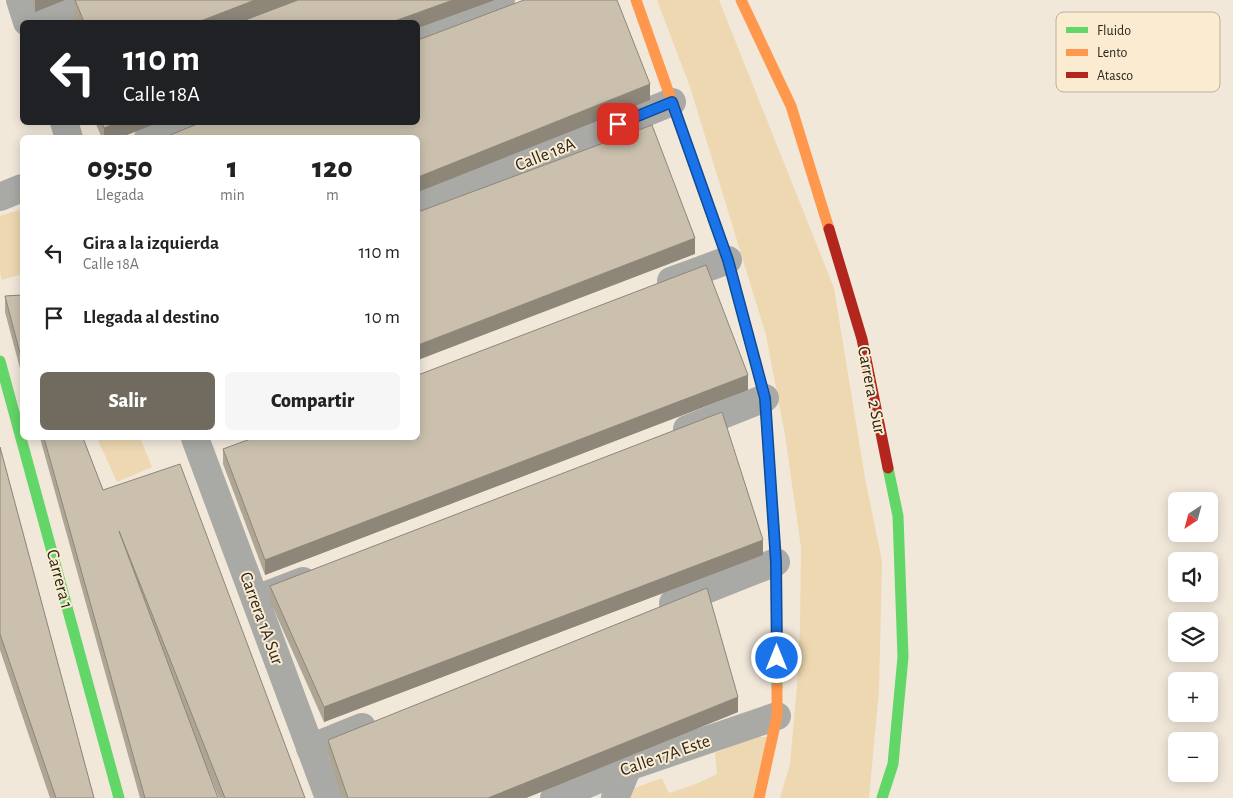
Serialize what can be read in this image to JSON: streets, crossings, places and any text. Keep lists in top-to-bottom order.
{
  "streets": {
    "street": [
      "Calle 18A",
      "Carrera 2 Sur",
      "Carrera 1",
      "Carrera 1A Sur",
      "Calle 17A Este"
    ]
  },
  "legend": ["Fluido", "Lento", "Atasco"],
  "north": "bottom left",
  "page": {
    "turn": ["110 m", "Calle 18A"],
    "eta": [
      "09:50",
      "Llegada",
      "1",
      "min",
      "120",
      "m"
    ],
    "list": [
      {
        "name": "Gira a la izquierda",
        "note": "Calle 18A",
        "value": "110 m"
      },
      {
        "name": "Llegada al destino",
        "value": "10 m"
      }
    ],
    "buttons": ["Salir", "Compartir"],
    "map_buttons": ["+", "−"]
  }
}
